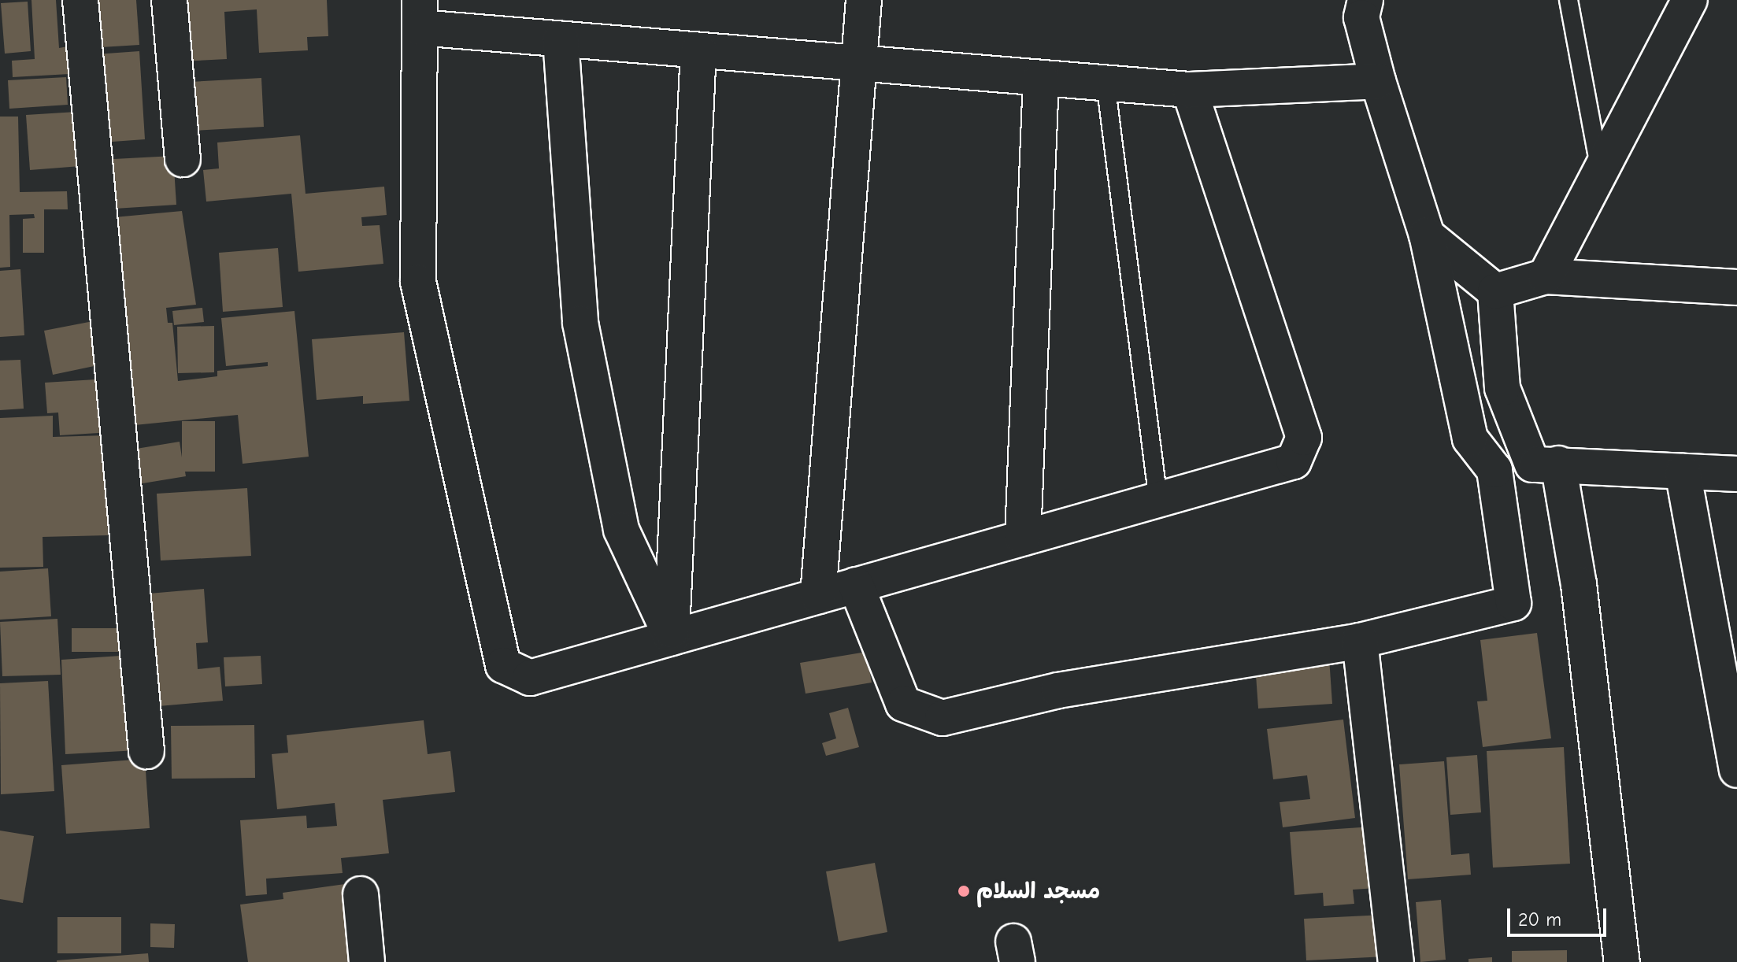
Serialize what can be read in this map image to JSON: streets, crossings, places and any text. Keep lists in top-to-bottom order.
{
  "places": ["مسجد السلام"],
  "scale_bar": "20 m"
}
